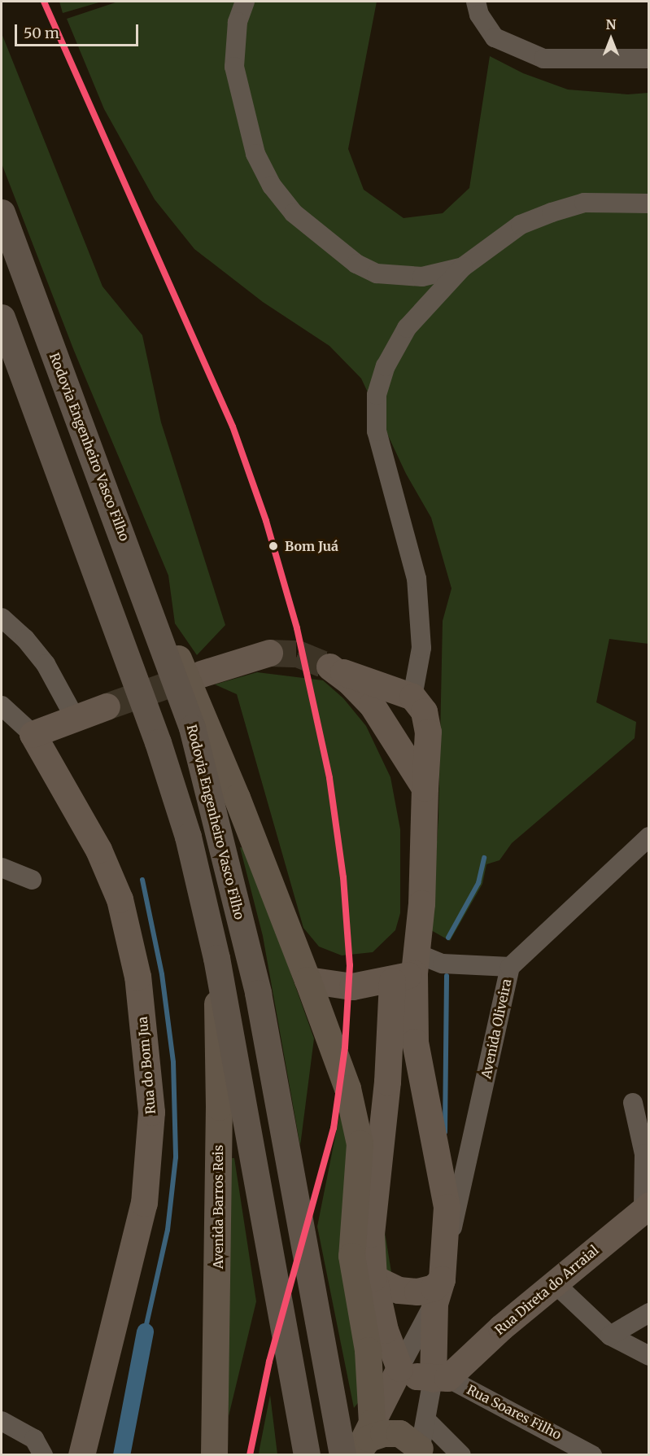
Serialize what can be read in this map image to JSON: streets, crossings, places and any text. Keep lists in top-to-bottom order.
{
  "streets": {
    "highway": ["Rodovia Engenheiro Vasco Filho"],
    "main road": ["Avenida Barros Reis"],
    "street": [
      "Avenida Oliveira",
      "Rua do Bom Jua",
      "Rua Direta do Arraial",
      "Rua Soares Filho"
    ]
  },
  "crossings": [
    ["Rua Direta do Arraial", "Rua Soares Filho"]
  ],
  "places": ["Bom Juá"],
  "scale_bar": "50 m",
  "north": "top"
}
